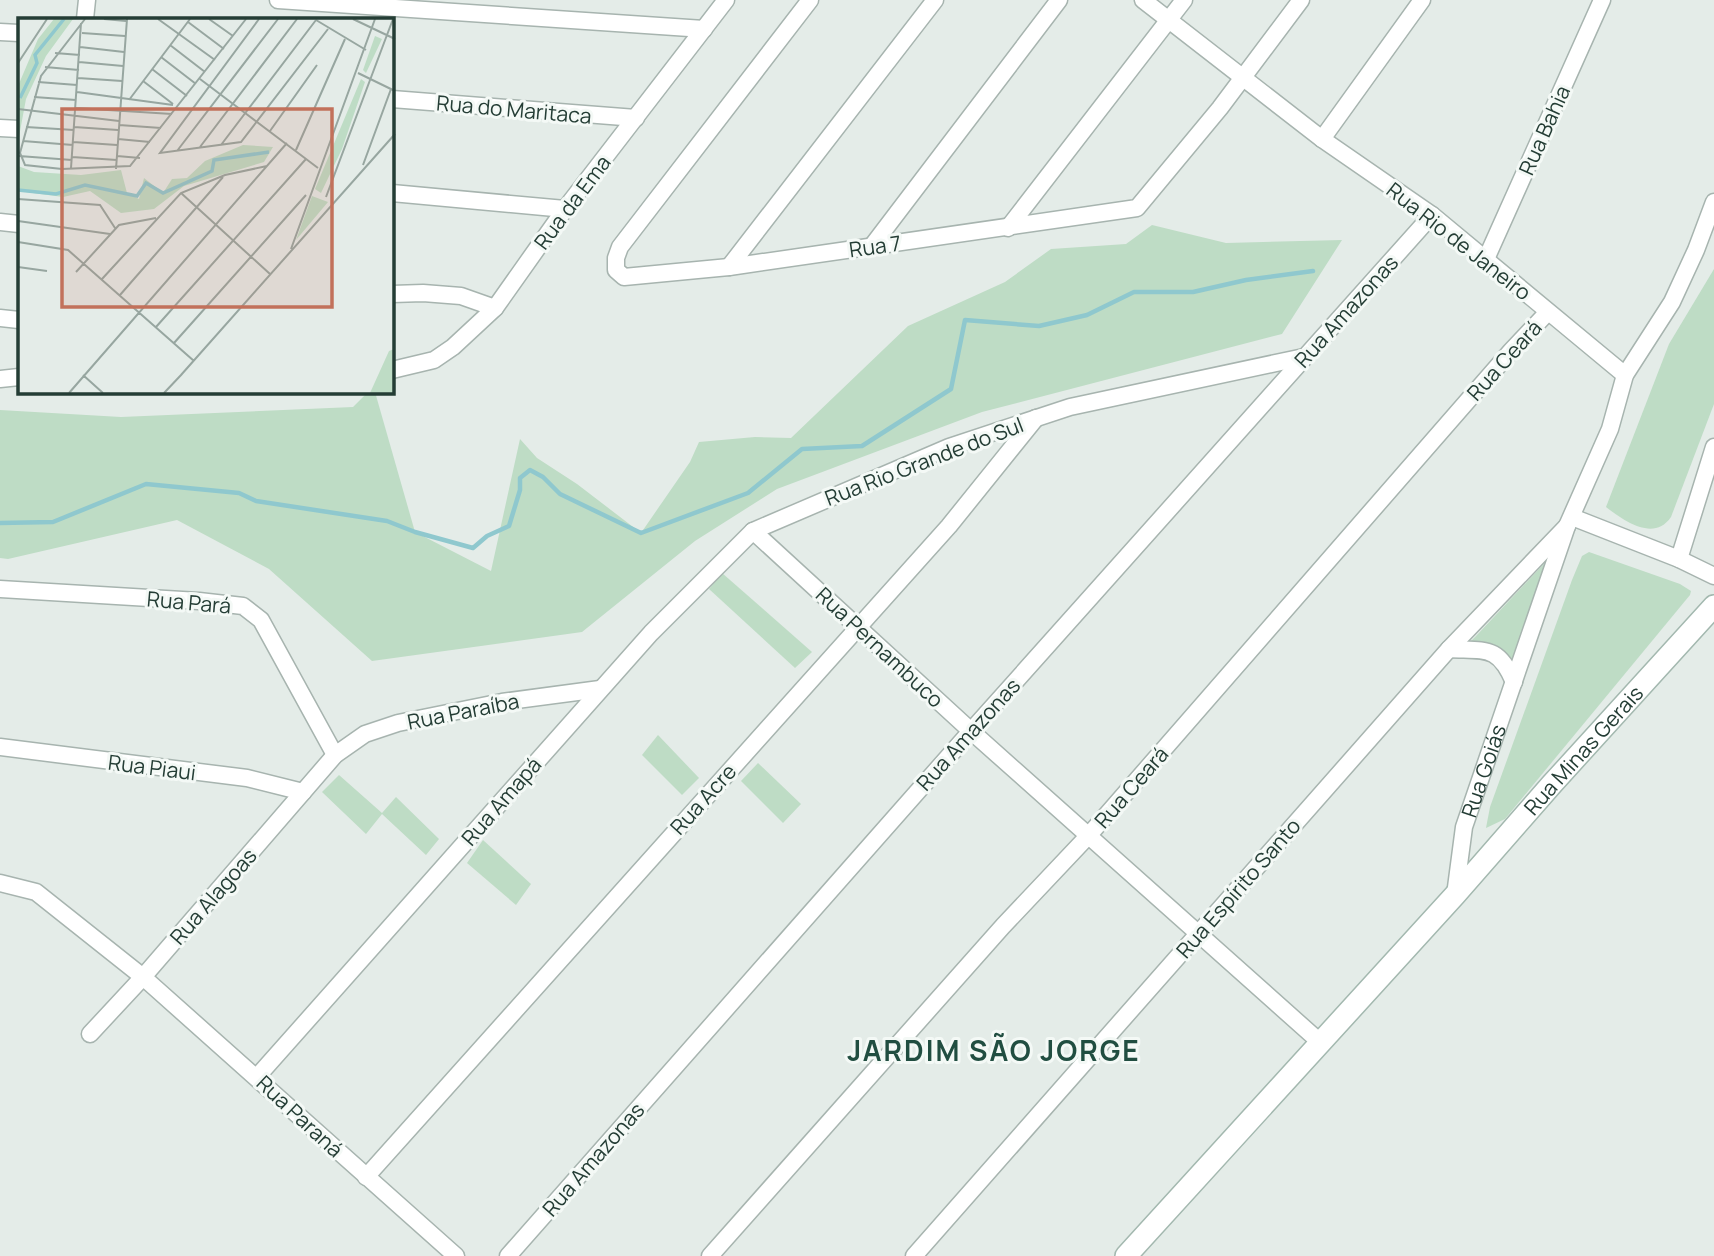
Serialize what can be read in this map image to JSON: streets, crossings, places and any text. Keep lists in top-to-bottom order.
{
  "streets": {
    "street": [
      "Rua do Maritaca",
      "Rua Bahia",
      "Rua da Ema",
      "Rua Rio de Janeiro",
      "Rua 7",
      "Rua Amazonas",
      "Rua Ceará",
      "Rua Rio Grande do Sul",
      "Rua Pará",
      "Rua Pernambuco",
      "Rua Paraíba",
      "Rua Minas Gerais",
      "Rua Piaui",
      "Rua Goiás",
      "Rua Acre",
      "Rua Amapá",
      "Rua Espírito Santo",
      "Rua Alagoas",
      "Rua Paraná"
    ]
  },
  "crossings": [
    ["Rua do Maritaca", "Rua da Ema"],
    ["Rua Bahia", "Rua Rio de Janeiro"],
    ["Rua Rio de Janeiro", "Rua 7"],
    ["Rua Rio de Janeiro", "Rua Amazonas"],
    ["Rua Rio de Janeiro", "Rua Ceará"],
    ["Rua Rio de Janeiro", "Rua Goiás"],
    ["Rua Amazonas", "Rua Rio Grande do Sul"],
    ["Rua Amazonas", "Rua Pernambuco"],
    ["Rua Ceará", "Rua Pernambuco"],
    ["Rua Rio Grande do Sul", "Rua Pernambuco"],
    ["Rua Rio Grande do Sul", "Rua Acre"],
    ["Rua Rio Grande do Sul", "Rua Amapá"],
    ["Rua Pará", "Rua Paraíba"],
    ["Rua Pará", "Rua Alagoas"],
    ["Rua Pernambuco", "Rua Acre"],
    ["Rua Pernambuco", "Rua Amapá"],
    ["Rua Pernambuco", "Rua Espírito Santo"],
    ["Rua Paraíba", "Rua Amapá"],
    ["Rua Paraíba", "Rua Alagoas"],
    ["Rua Minas Gerais", "Rua Goiás"],
    ["Rua Piaui", "Rua Alagoas"],
    ["Rua Goiás", "Rua Espírito Santo"],
    ["Rua Acre", "Rua Paraná"],
    ["Rua Amapá", "Rua Paraná"],
    ["Rua Alagoas", "Rua Paraná"]
  ],
  "districts": ["JARDIM SÃO JORGE"]
}
